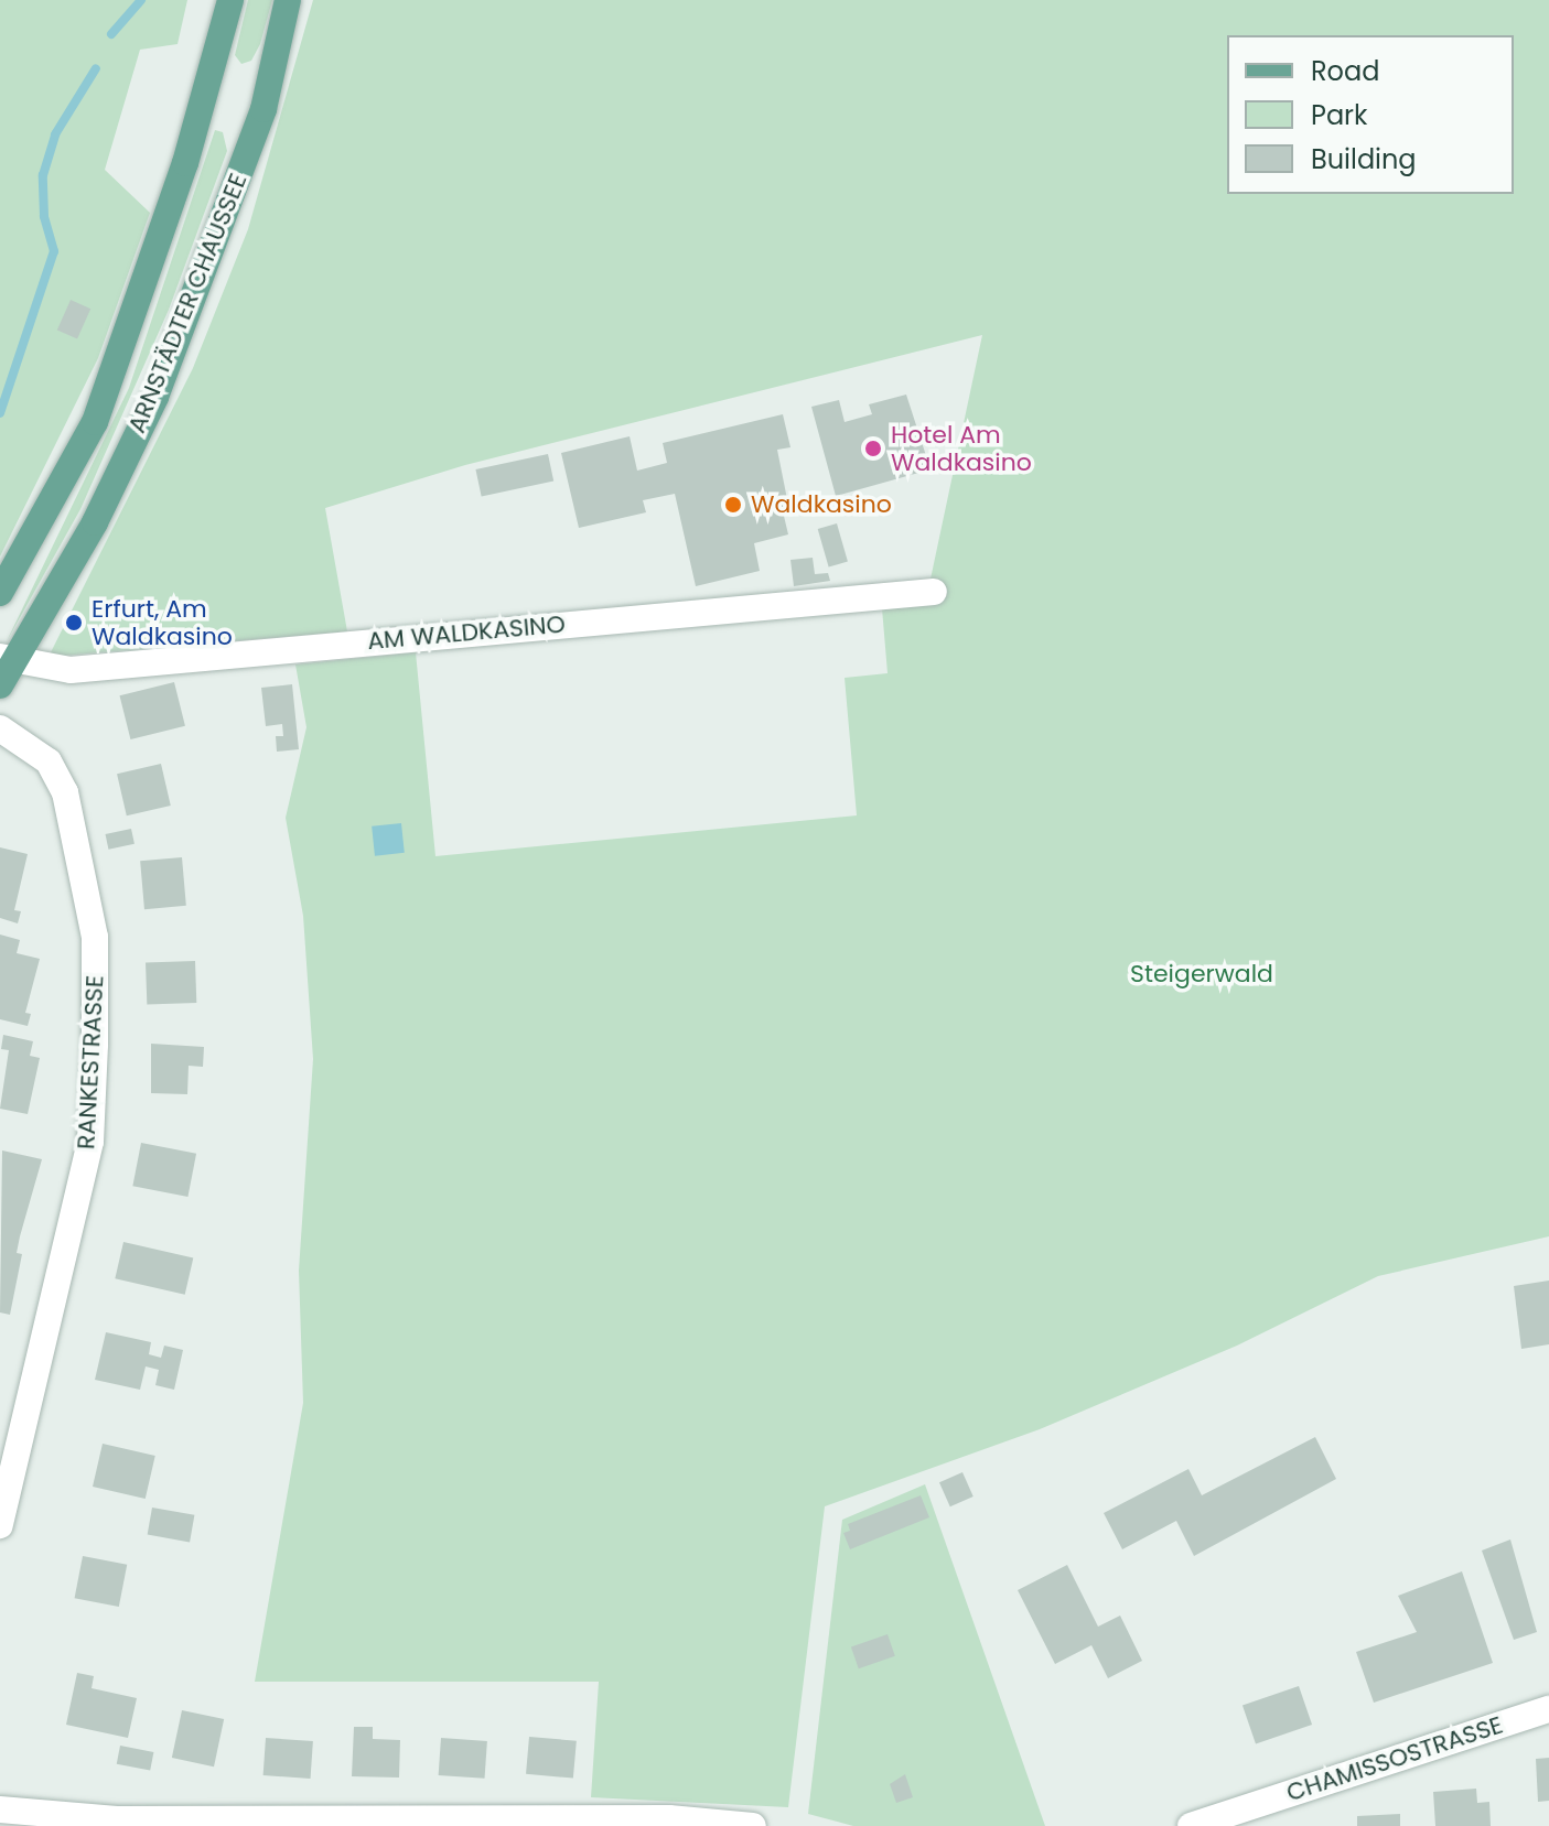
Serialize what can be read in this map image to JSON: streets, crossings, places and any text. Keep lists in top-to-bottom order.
{
  "streets": {
    "main road": ["ARNSTÄDTER CHAUSSEE"],
    "street": ["AM WALDKASINO", "RANKESTRASSE", "CHAMISSOSTRASSE"]
  },
  "crossings": [
    ["ARNSTÄDTER CHAUSSEE", "AM WALDKASINO"]
  ],
  "parks": ["Steigerwald"],
  "places": ["Hotel Am Waldkasino", "Waldkasino", "Erfurt, Am Waldkasino"],
  "legend": ["Road", "Park", "Building"]
}
